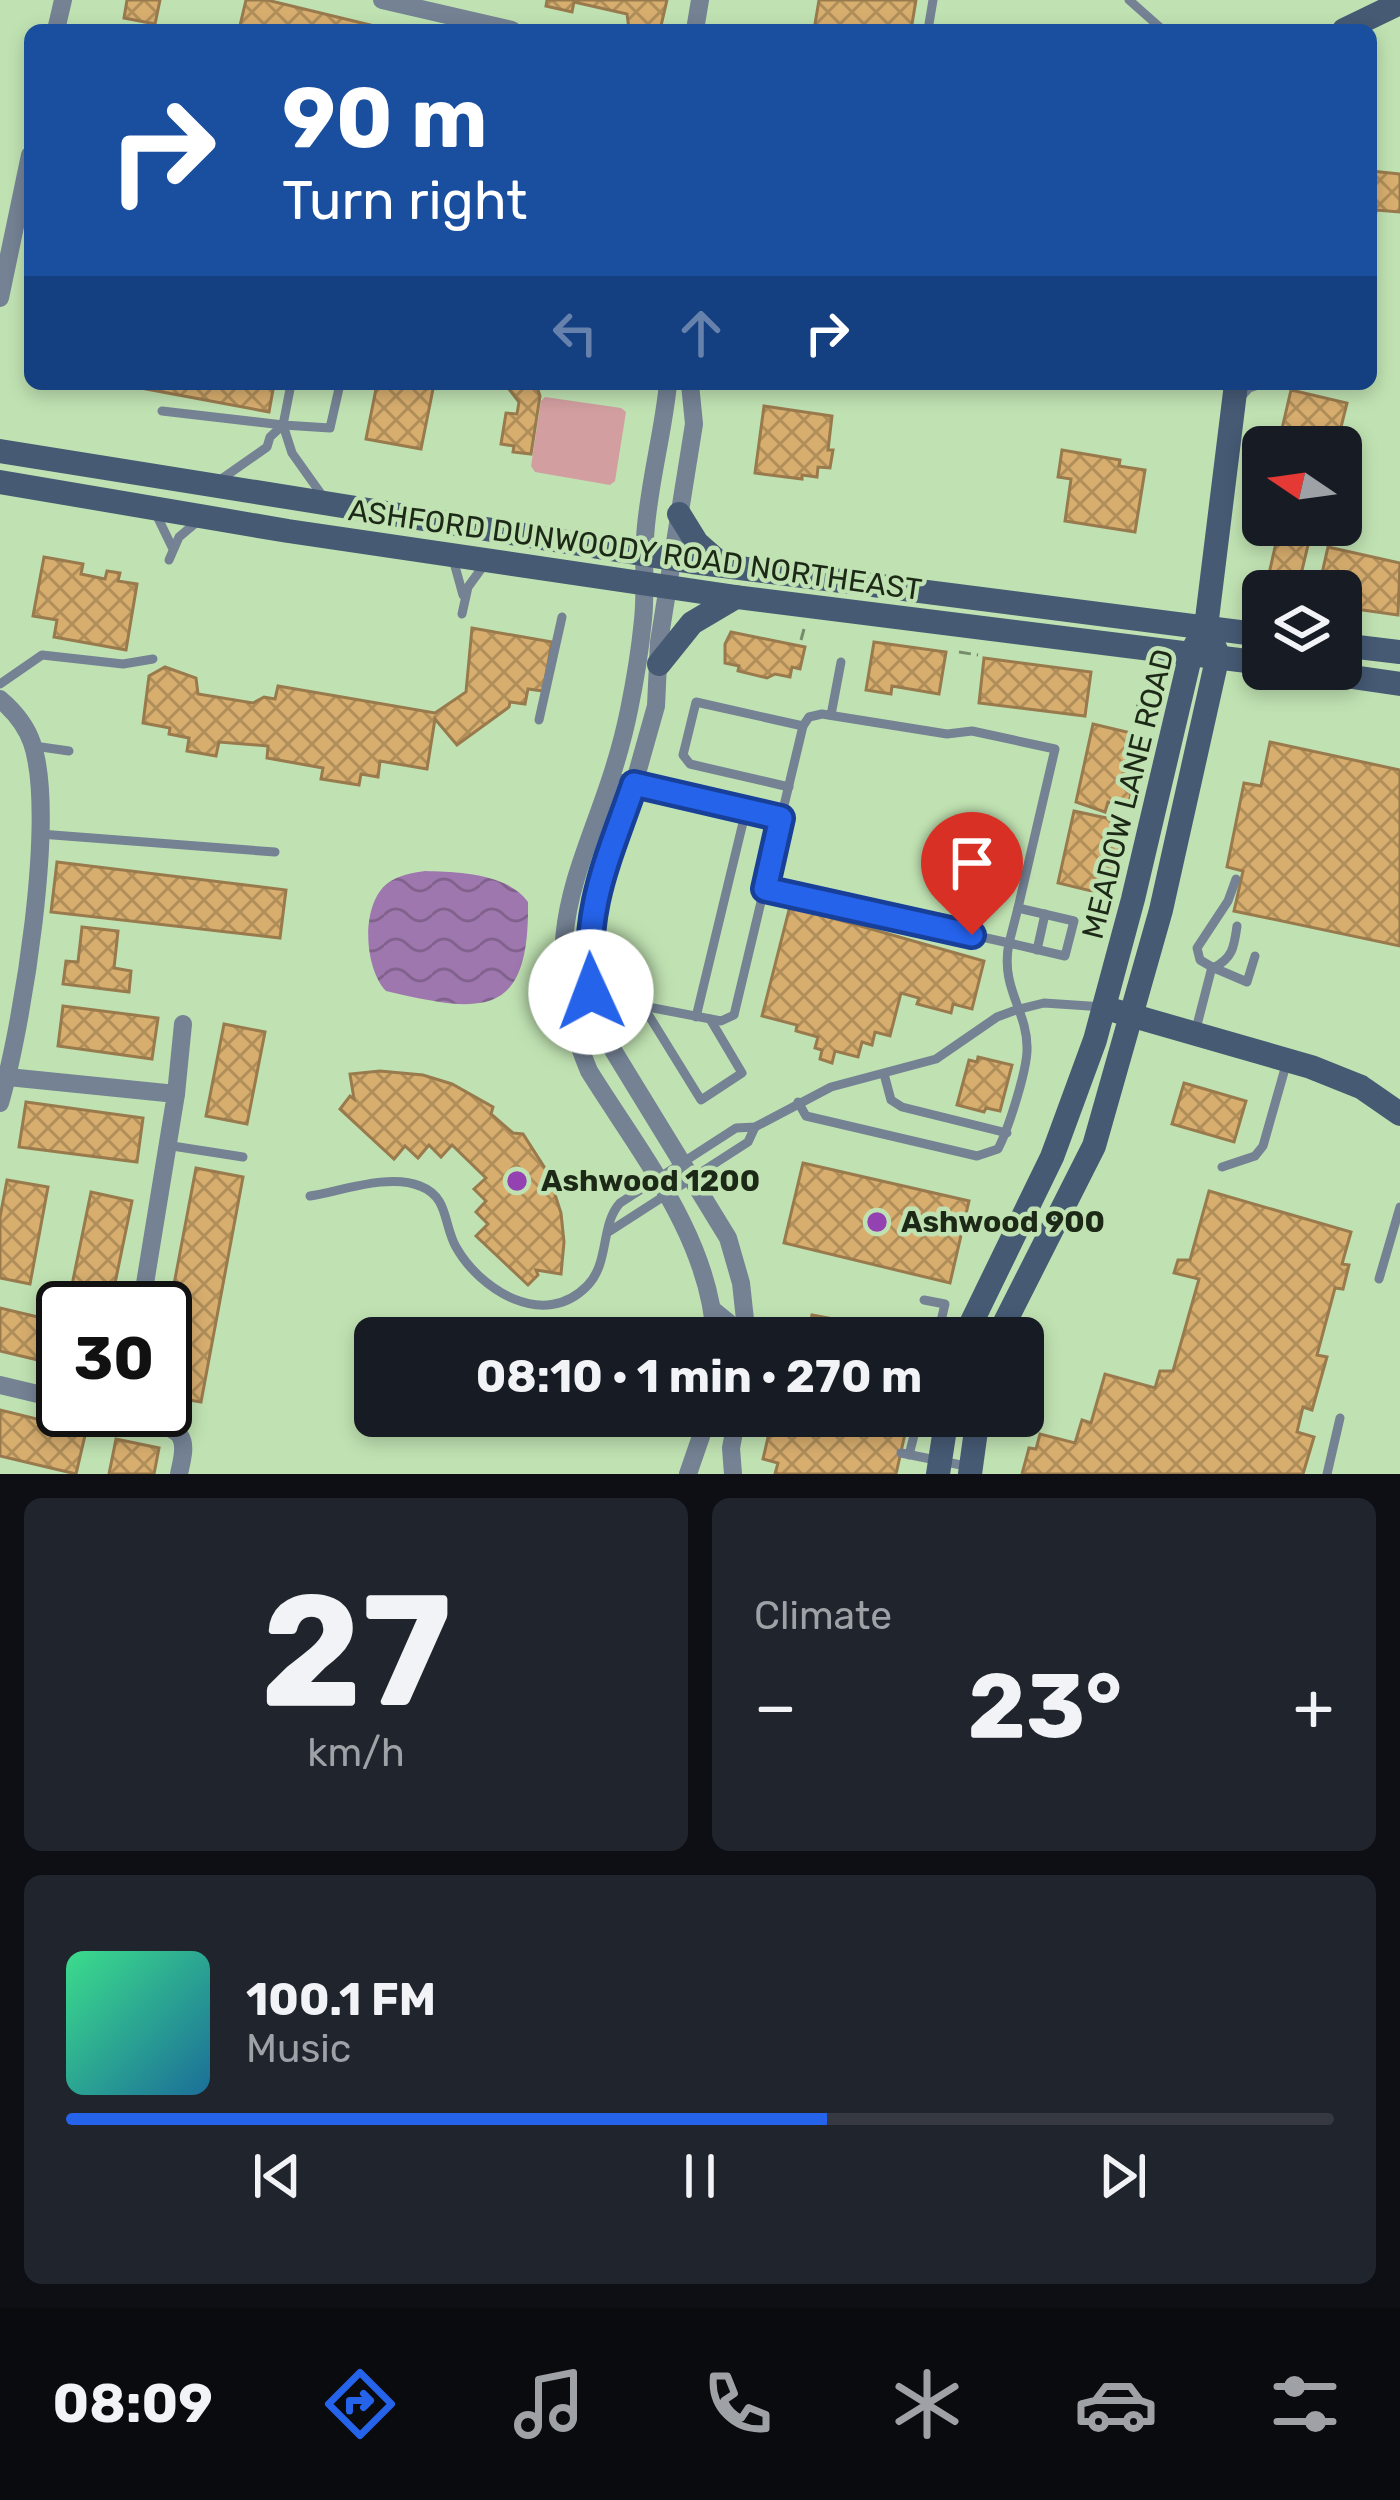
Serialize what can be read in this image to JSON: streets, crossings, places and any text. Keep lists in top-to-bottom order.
{
  "streets": {
    "main road": ["ASHFORD DUNWOODY ROAD NORTHEAST", "MEADOW LANE ROAD"]
  },
  "crossings": [
    ["ASHFORD DUNWOODY ROAD NORTHEAST", "MEADOW LANE ROAD"]
  ],
  "places": ["Ashwood 1200", "Ashwood 900"],
  "north": "left",
  "page": {
    "turn": ["90 m", "Turn right"],
    "limit": "30",
    "trip": "08:10 · 1 min · 270 m",
    "tile": [
      ["27", "km/h"],
      "Climate"
    ],
    "heat": ["−", "23°", "+"],
    "song": ["100.1 FM", "Music"],
    "tabs": "08:09"
  }
}
